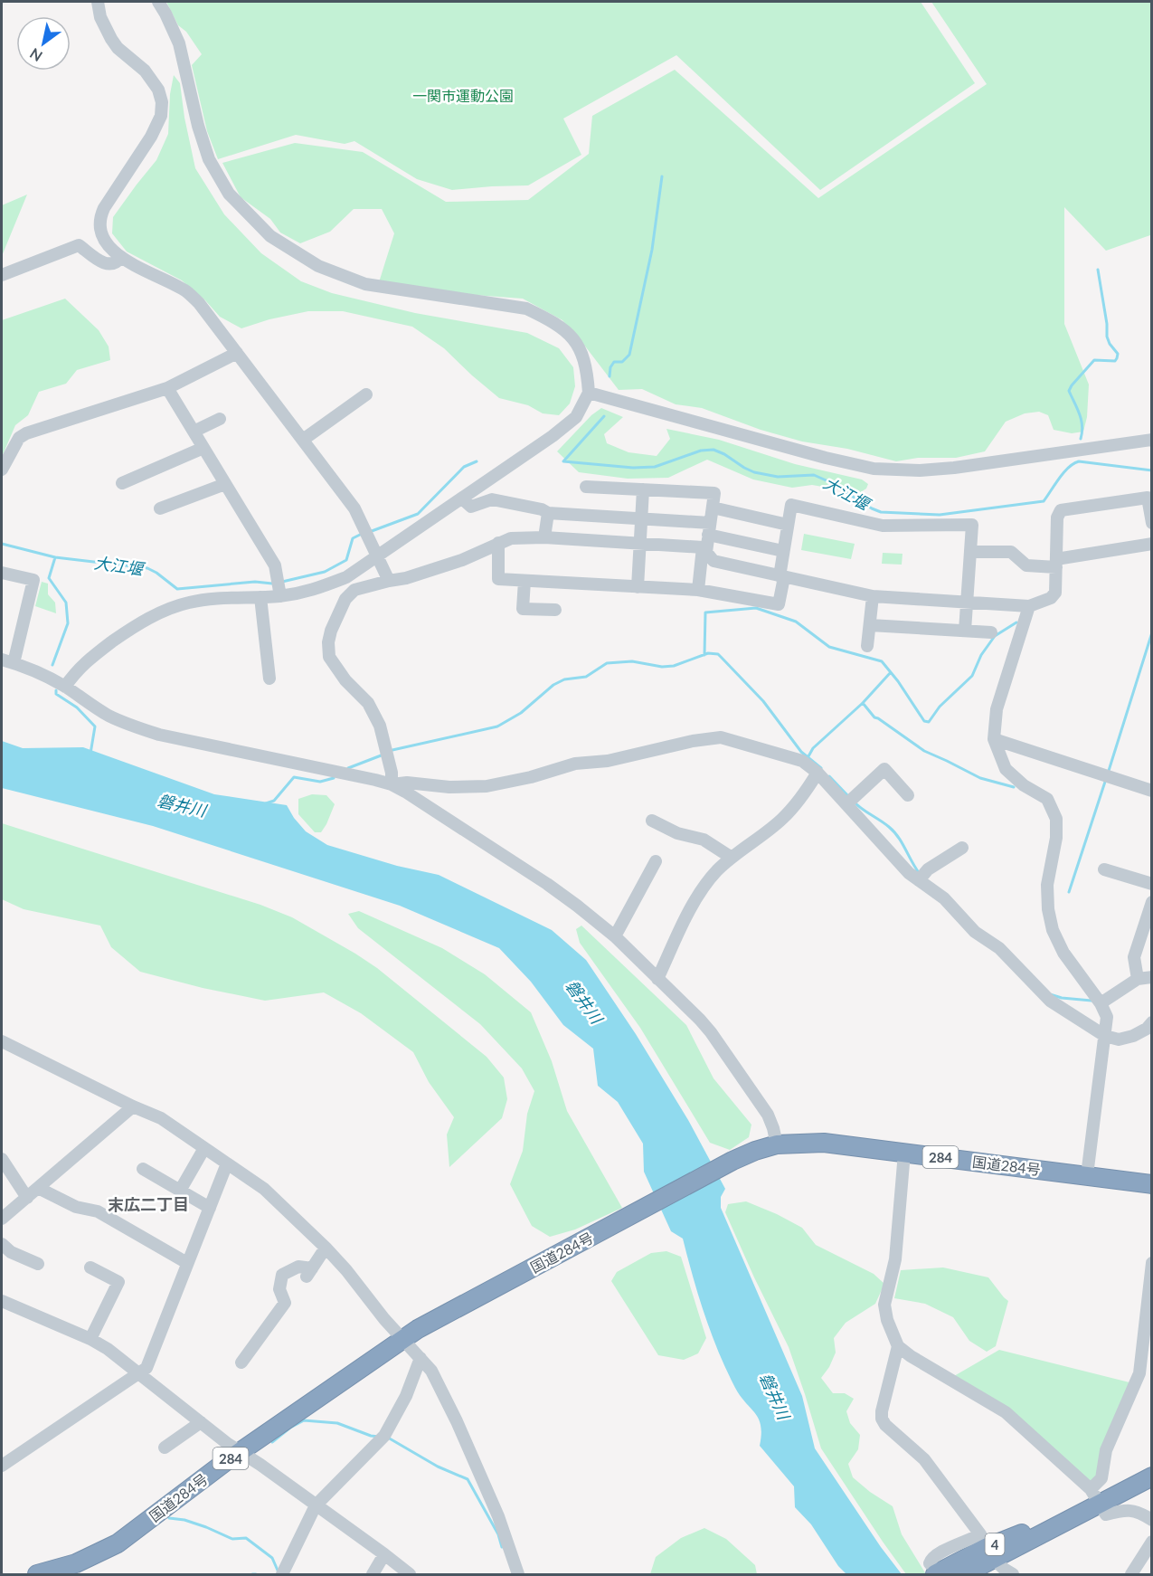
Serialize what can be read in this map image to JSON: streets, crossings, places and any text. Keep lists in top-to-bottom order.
{
  "streets": {
    "highway": ["284", "国道284号", "4"]
  },
  "districts": ["末広二丁目"],
  "water": ["大江堰", "磐井川"],
  "parks": ["一関市運動公園"],
  "north": "bottom left"
}
